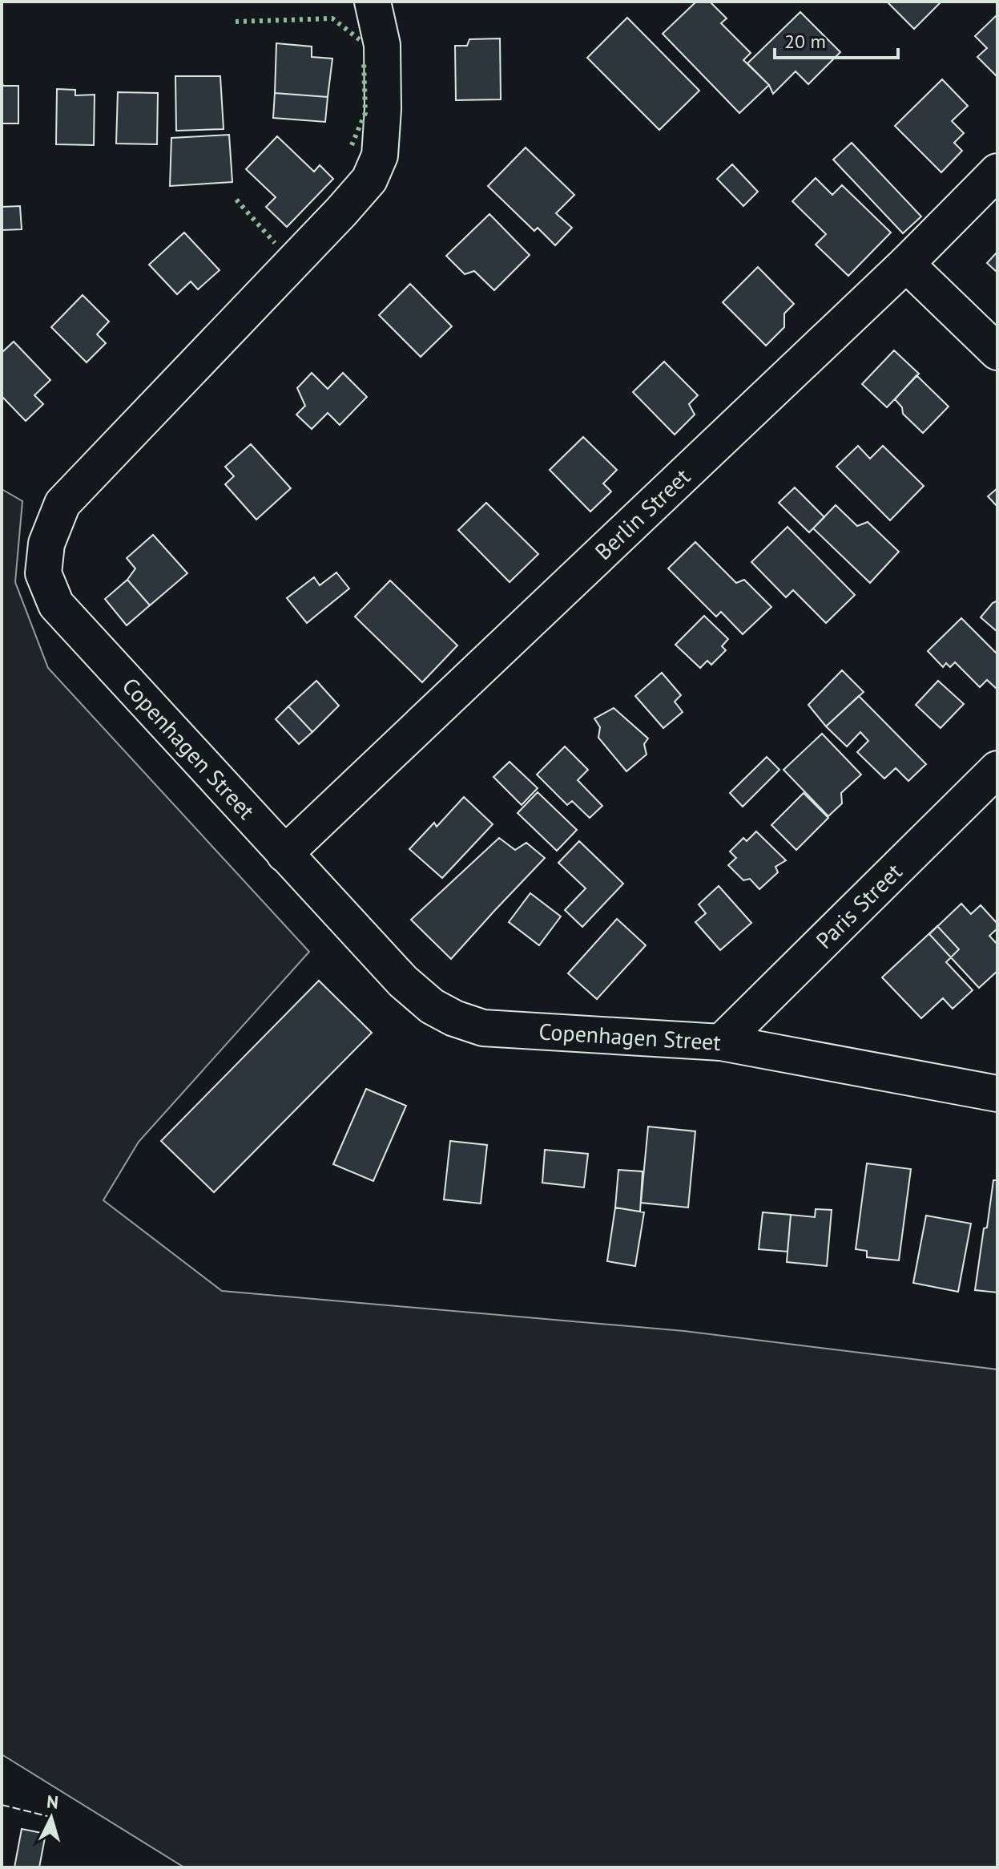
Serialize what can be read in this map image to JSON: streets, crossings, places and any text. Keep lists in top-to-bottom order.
{
  "streets": {
    "street": ["Berlin Street", "Copenhagen Street", "Paris Street"]
  },
  "crossings": [
    ["Berlin Street", "Copenhagen Street"],
    ["Copenhagen Street", "Paris Street"]
  ],
  "scale_bar": "20 m",
  "north": "top"
}
